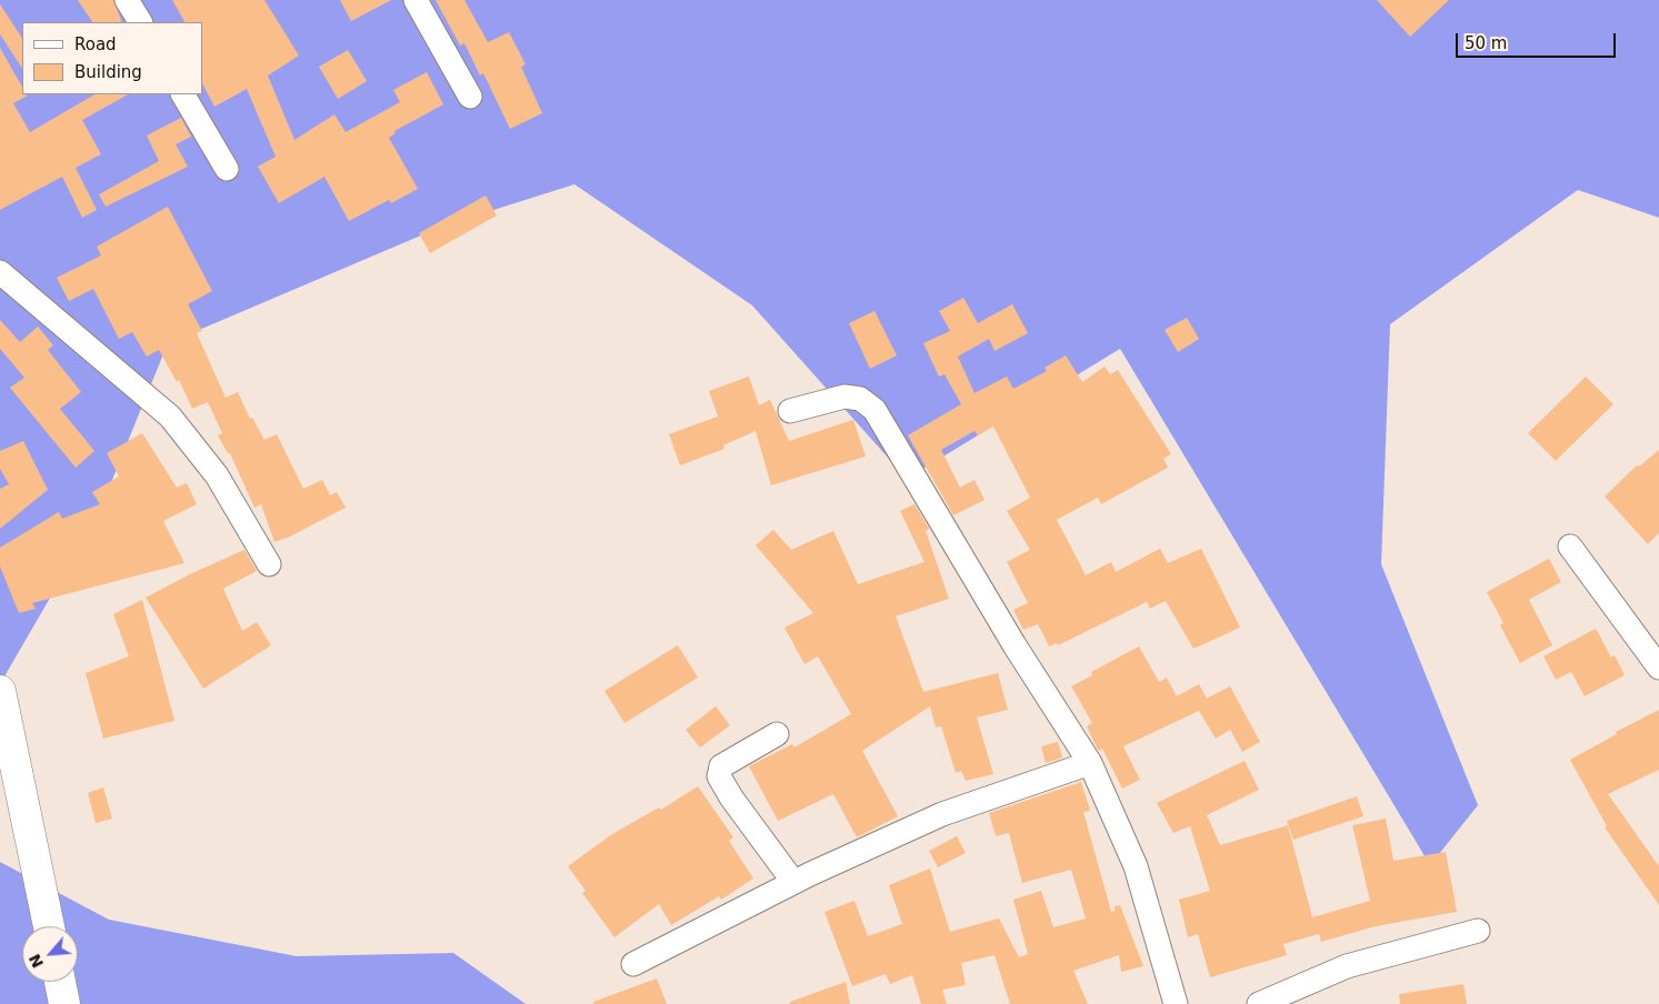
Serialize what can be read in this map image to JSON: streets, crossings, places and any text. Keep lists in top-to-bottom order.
{
  "legend": ["Road", "Building"],
  "scale_bar": "50 m",
  "north": "bottom left"
}
